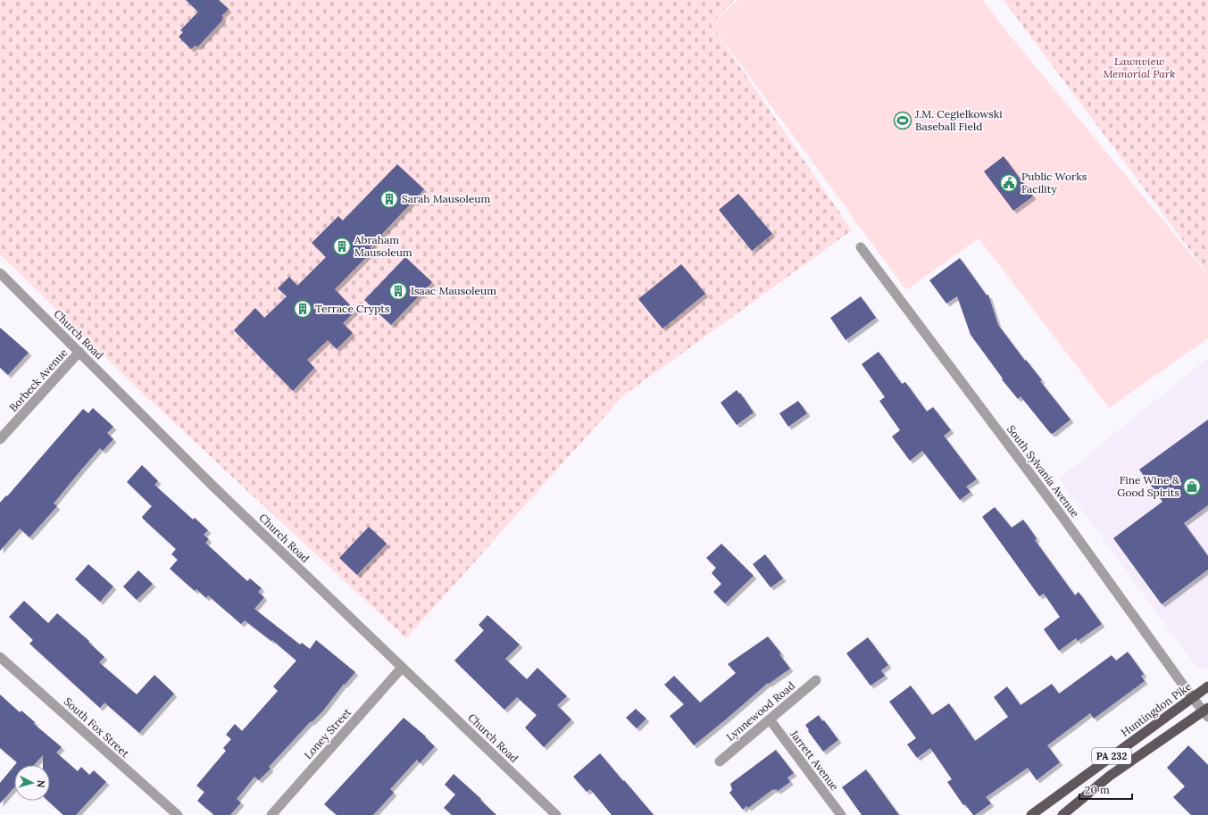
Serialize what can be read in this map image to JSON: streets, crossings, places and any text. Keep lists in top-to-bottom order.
{
  "streets": {
    "main road": ["Huntingdon Pike", "PA 232"],
    "street": [
      "Church Road",
      "Borbeck Avenue",
      "South Sylvania Avenue",
      "Lynnewood Road",
      "South Fox Street",
      "Loney Street",
      "Jarrett Avenue"
    ]
  },
  "crossings": [
    ["Church Road", "Borbeck Avenue"],
    ["Church Road", "Loney Street"],
    ["South Sylvania Avenue", "Huntingdon Pike"],
    ["South Sylvania Avenue", "PA 232"],
    ["Lynnewood Road", "Jarrett Avenue"]
  ],
  "parks": ["Lawnview Memorial Park"],
  "places": {
    "sports": ["J.M. Cegielkowski Baseball Field"],
    "public building": ["Public Works Facility"],
    "building": [
      "Sarah Mausoleum",
      "Abraham Mausoleum",
      "Isaac Mausoleum",
      "Terrace Crypts"
    ],
    "shop": ["Fine Wine & Good Spirits"]
  },
  "scale_bar": "20 m",
  "north": "right"
}
